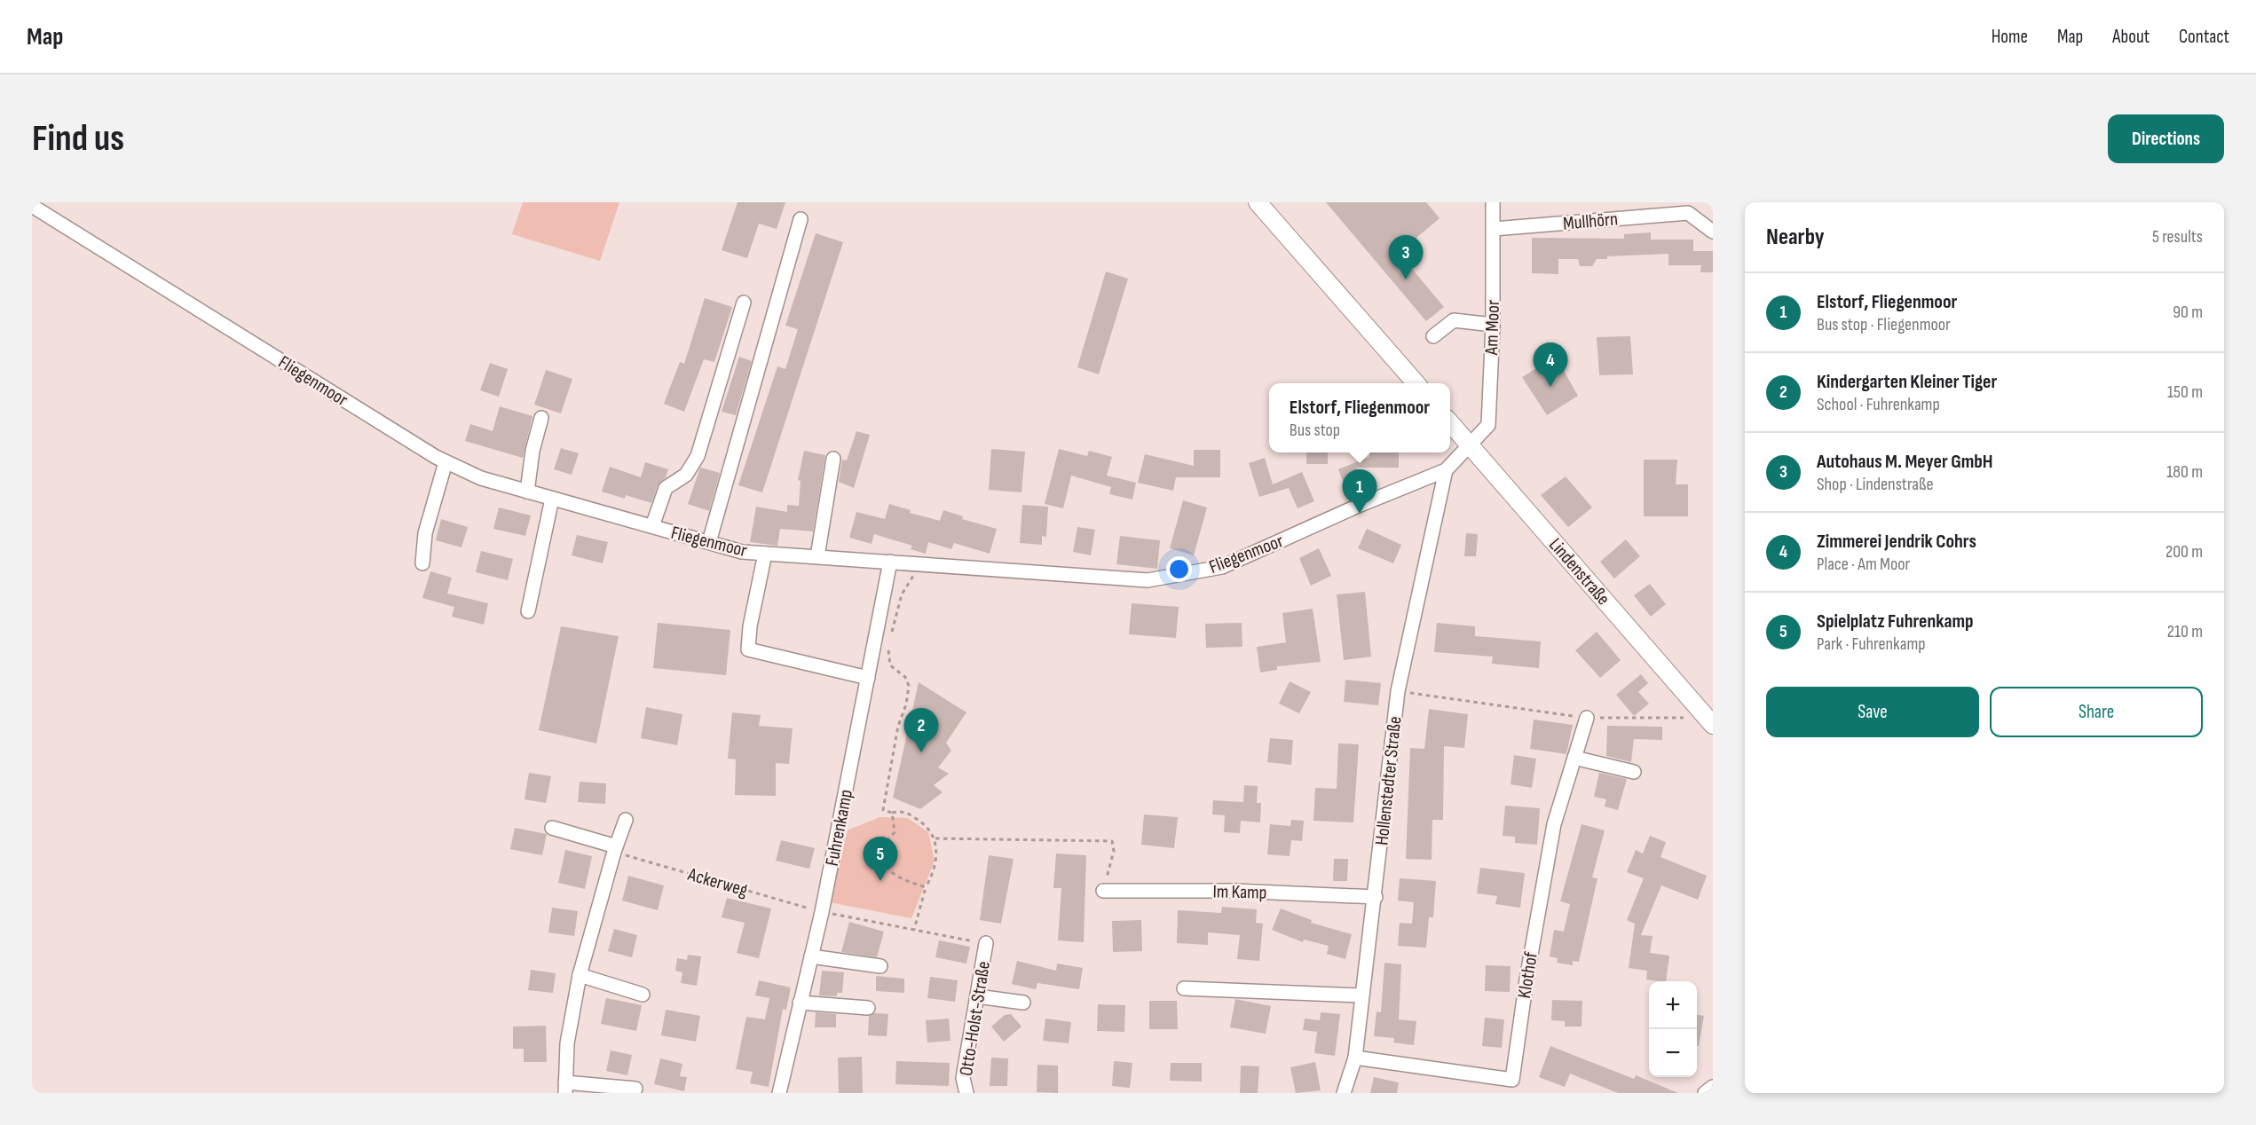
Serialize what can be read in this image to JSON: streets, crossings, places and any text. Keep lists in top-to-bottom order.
{
  "streets": {
    "main road": ["Lindenstraße"],
    "street": [
      "Mullhörn",
      "Am Moor",
      "Fliegenmoor",
      "Hollenstedter Straße",
      "Fuhrenkamp",
      "Im Kamp",
      "Klothof",
      "Otto-Holst-Straße"
    ],
    "path": ["Ackerweg"]
  },
  "crossings": [
    ["Mullhörn", "Am Moor"],
    ["Am Moor", "Fliegenmoor"],
    ["Am Moor", "Lindenstraße"],
    ["Fliegenmoor", "Lindenstraße"],
    ["Fliegenmoor", "Hollenstedter Straße"],
    ["Fliegenmoor", "Fuhrenkamp"],
    ["Hollenstedter Straße", "Im Kamp"],
    ["Hollenstedter Straße", "Klothof"],
    ["Fuhrenkamp", "Ackerweg"],
    ["Ackerweg", "Otto-Holst-Straße"]
  ],
  "page": {
    "header": "Map",
    "nav": [
      "Home",
      "Map",
      "About",
      "Contact"
    ],
    "buttons": [
      "Directions",
      ["Save", "Share"]
    ],
    "title": "Find us",
    "heading": ["Nearby", "5 results"],
    "pins": [
      "3",
      "4",
      "1",
      "2",
      "5"
    ],
    "list": [
      {
        "mark": "1",
        "name": "Elstorf, Fliegenmoor",
        "note": "Bus stop · Fliegenmoor",
        "value": "90 m"
      },
      {
        "mark": "2",
        "name": "Kindergarten Kleiner Tiger",
        "note": "School · Fuhrenkamp",
        "value": "150 m"
      },
      {
        "mark": "3",
        "name": "Autohaus M. Meyer GmbH",
        "note": "Shop · Lindenstraße",
        "value": "180 m"
      },
      {
        "mark": "4",
        "name": "Zimmerei Jendrik Cohrs",
        "note": "Place · Am Moor",
        "value": "200 m"
      },
      {
        "mark": "5",
        "name": "Spielplatz Fuhrenkamp",
        "note": "Park · Fuhrenkamp",
        "value": "210 m"
      }
    ],
    "popup": ["Elstorf, Fliegenmoor", "Bus stop"],
    "map_buttons": ["+", "−"]
  }
}
